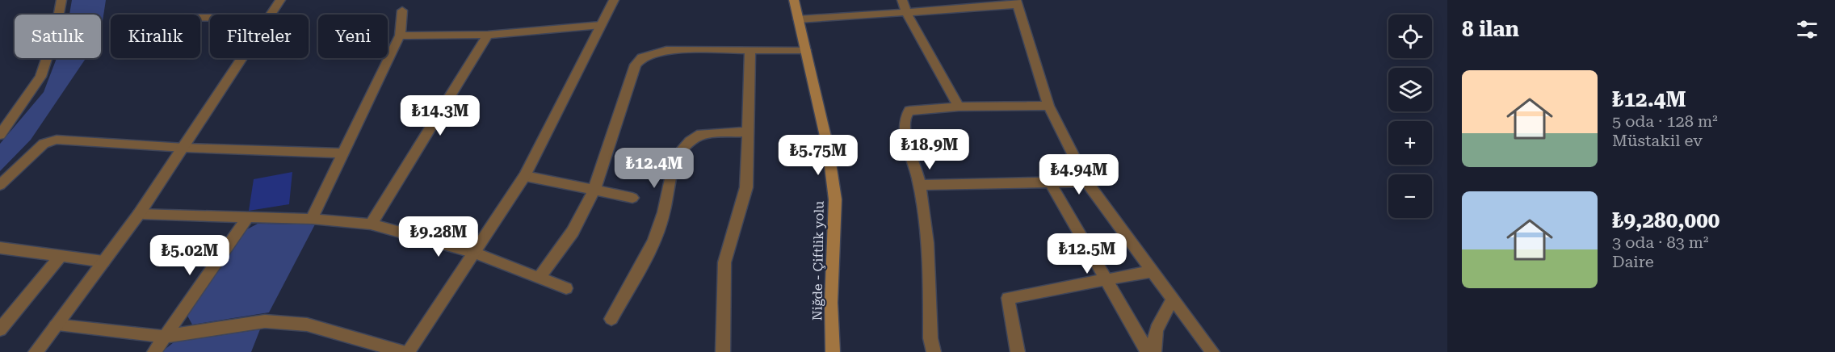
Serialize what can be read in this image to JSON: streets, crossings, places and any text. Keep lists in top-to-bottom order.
{
  "streets": {
    "main road": ["Niğde - Çiftlik yolu"]
  },
  "page": {
    "heading": "8 ilan",
    "map_buttons": ["+", "−"],
    "chip": [
      "Satılık",
      "Kiralık",
      "Filtreler",
      "Yeni"
    ],
    "list": [
      {
        "name": "₺12.4M",
        "note": "5 oda · 128 m² · Müstakil ev"
      },
      {
        "name": "₺9,280,000",
        "note": "3 oda · 83 m² · Daire"
      }
    ],
    "price": [
      "₺14.3M",
      "₺18.9M",
      "₺5.75M",
      "₺12.4M",
      "₺4.94M",
      "₺9.28M",
      "₺12.5M",
      "₺5.02M"
    ]
  }
}
